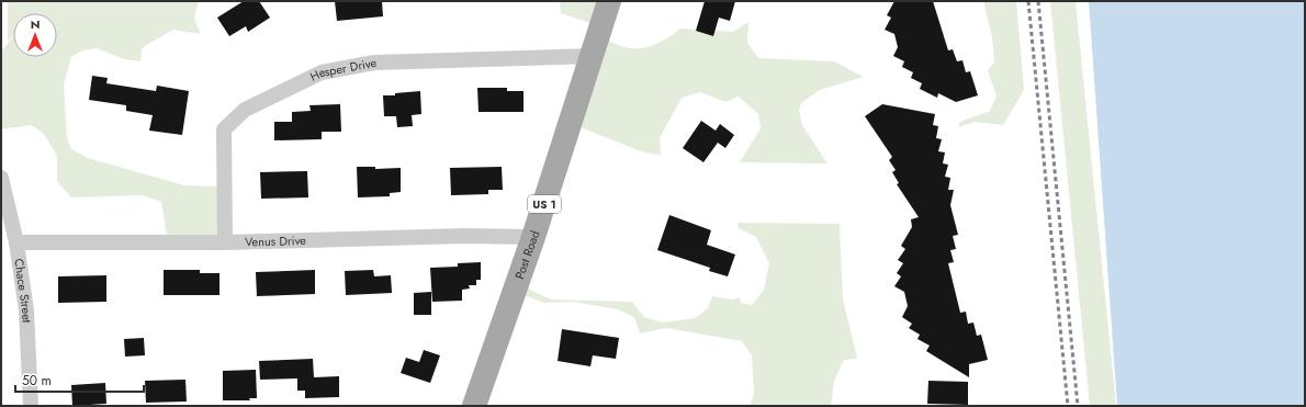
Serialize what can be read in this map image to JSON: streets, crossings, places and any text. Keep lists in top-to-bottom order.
{
  "streets": {
    "main road": ["US 1", "Post Road"],
    "street": ["Hesper Drive", "Venus Drive", "Chace Street"]
  },
  "crossings": [
    ["Hesper Drive", "Venus Drive"],
    ["Hesper Drive", "Post Road"],
    ["Venus Drive", "Post Road"],
    ["Venus Drive", "Chace Street"]
  ],
  "scale_bar": "50 m",
  "north": "top"
}
